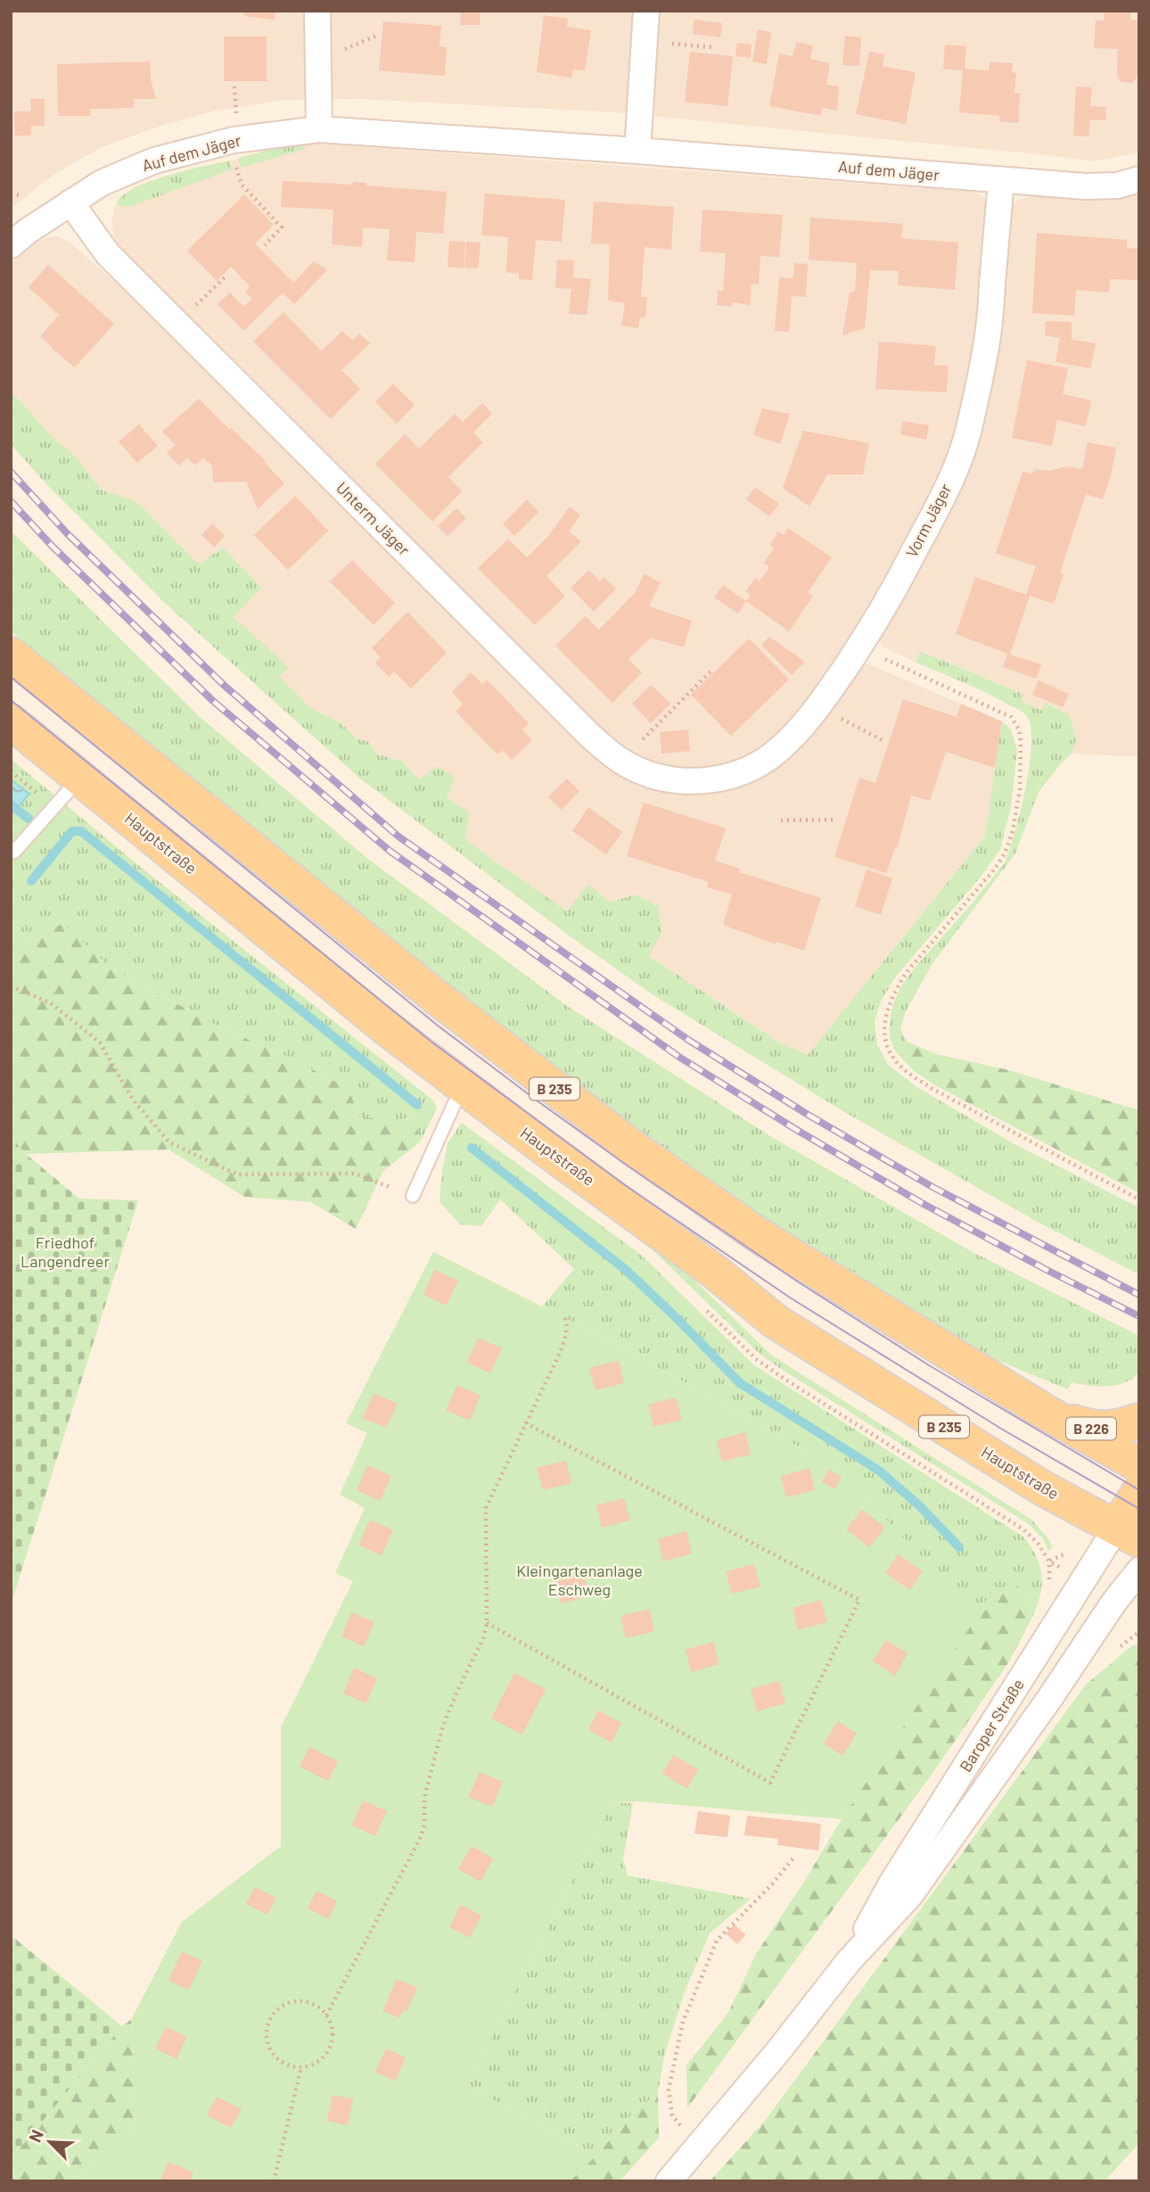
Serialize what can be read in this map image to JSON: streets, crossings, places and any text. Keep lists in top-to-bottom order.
{
  "streets": {
    "main road": [
      "Hauptstraße",
      "B 235",
      "B 226",
      "Baroper Straße"
    ],
    "street": ["Auf dem Jäger", "Unterm Jäger", "Vorm Jäger"]
  },
  "crossings": [
    ["Auf dem Jäger", "Unterm Jäger"],
    ["Auf dem Jäger", "Vorm Jäger"],
    ["Unterm Jäger", "Vorm Jäger"],
    ["Hauptstraße", "Baroper Straße"],
    ["B 235", "B 226"]
  ],
  "parks": ["Friedhof Langendreer", "Kleingartenanlage Eschweg"],
  "north": "top left"
}
